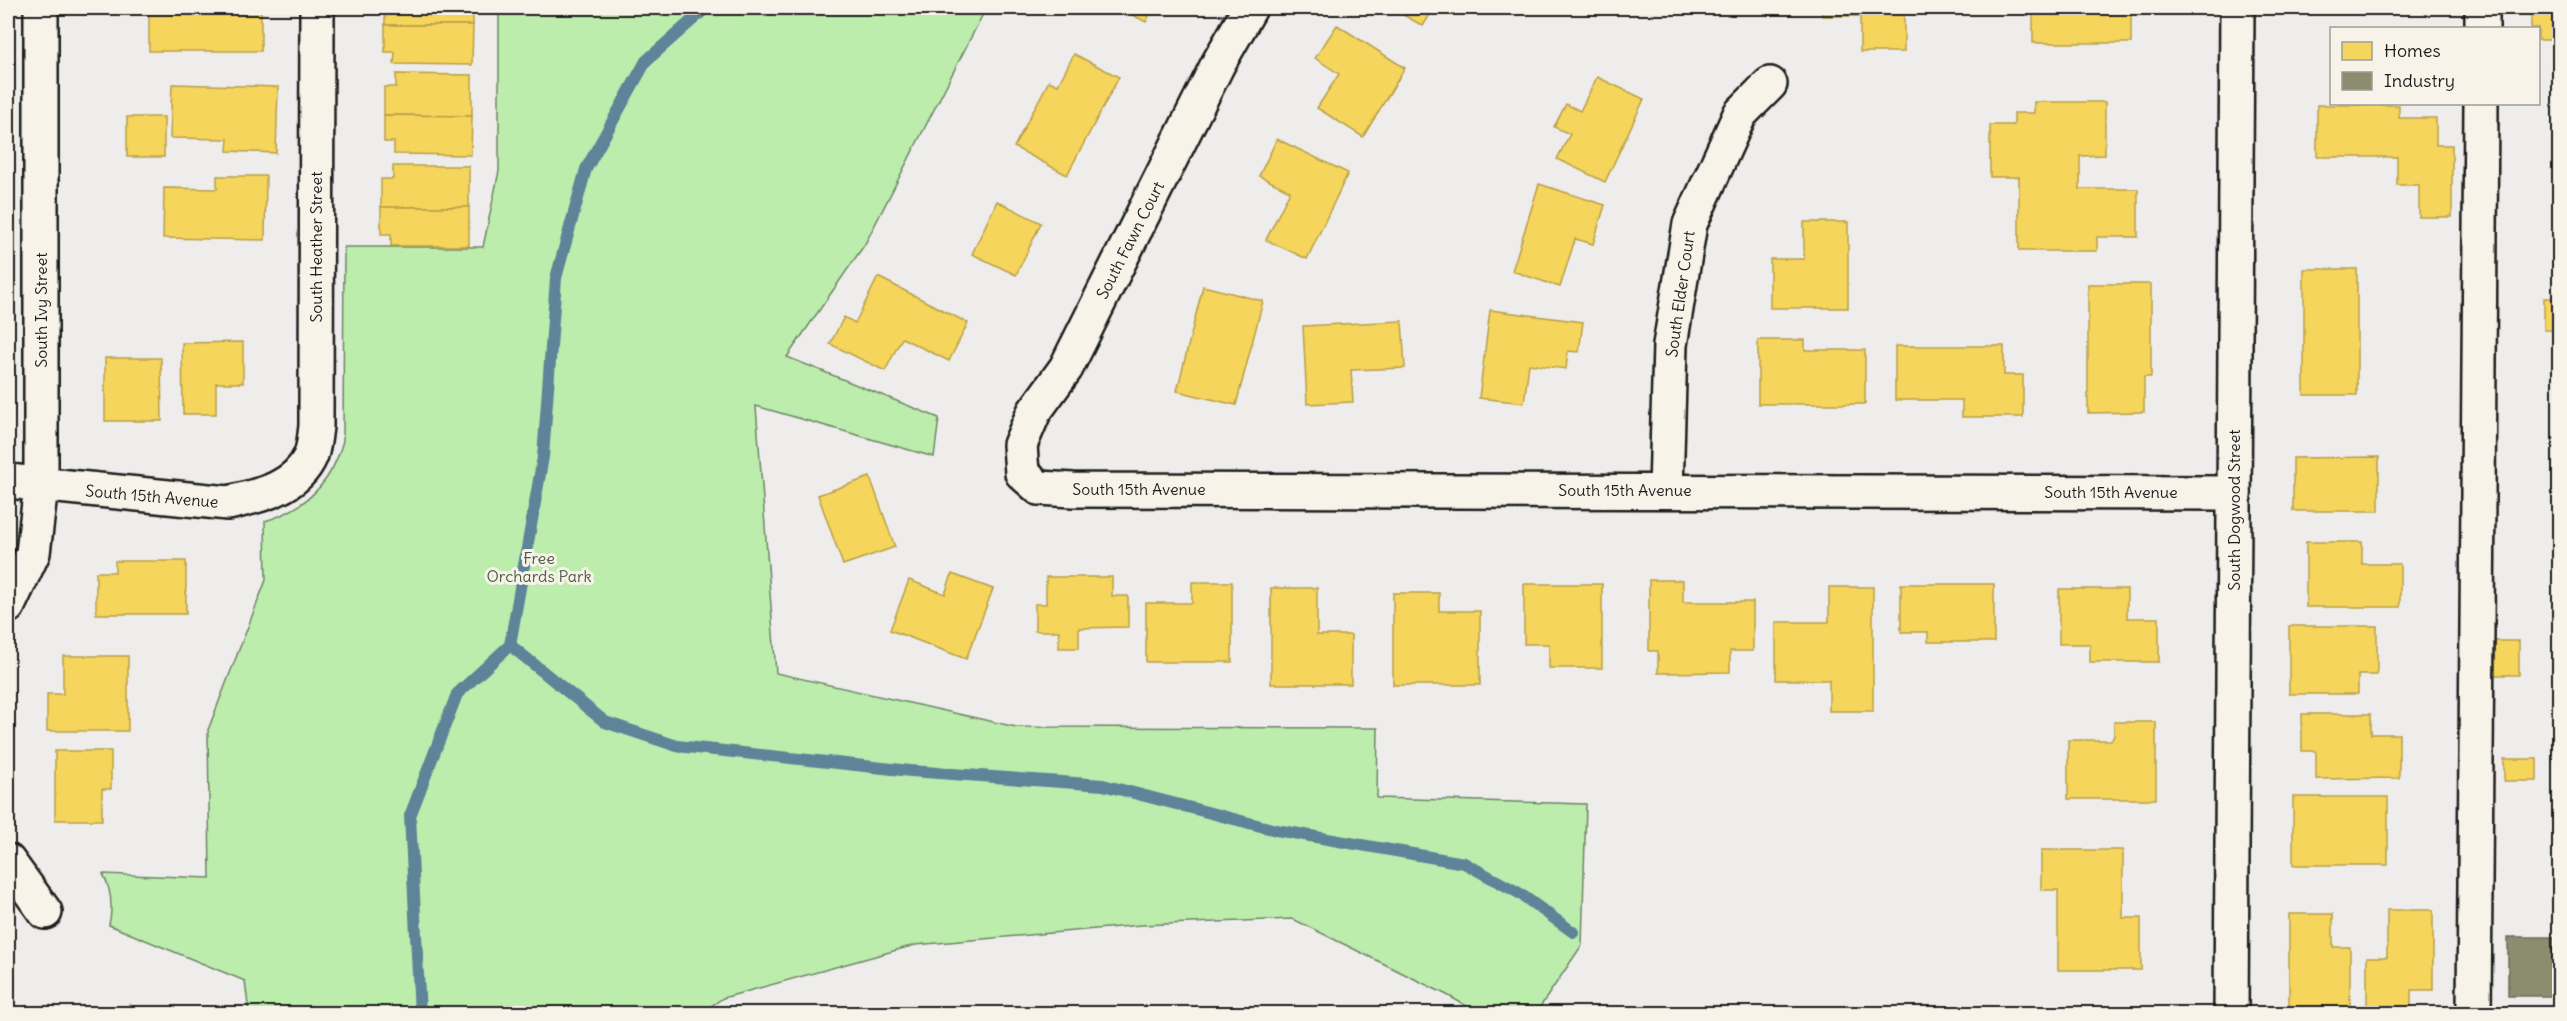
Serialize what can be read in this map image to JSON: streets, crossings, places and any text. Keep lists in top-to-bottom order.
{
  "streets": {
    "street": [
      "South Fawn Court",
      "South Heather Street",
      "South Elder Court",
      "South Ivy Street",
      "South 15th Avenue",
      "South Dogwood Street"
    ]
  },
  "crossings": [
    ["South Fawn Court", "South 15th Avenue"],
    ["South Heather Street", "South 15th Avenue"],
    ["South Elder Court", "South 15th Avenue"],
    ["South Ivy Street", "South 15th Avenue"],
    ["South 15th Avenue", "South Dogwood Street"]
  ],
  "parks": ["Free Orchards Park"],
  "legend": ["Homes", "Industry"]
}
